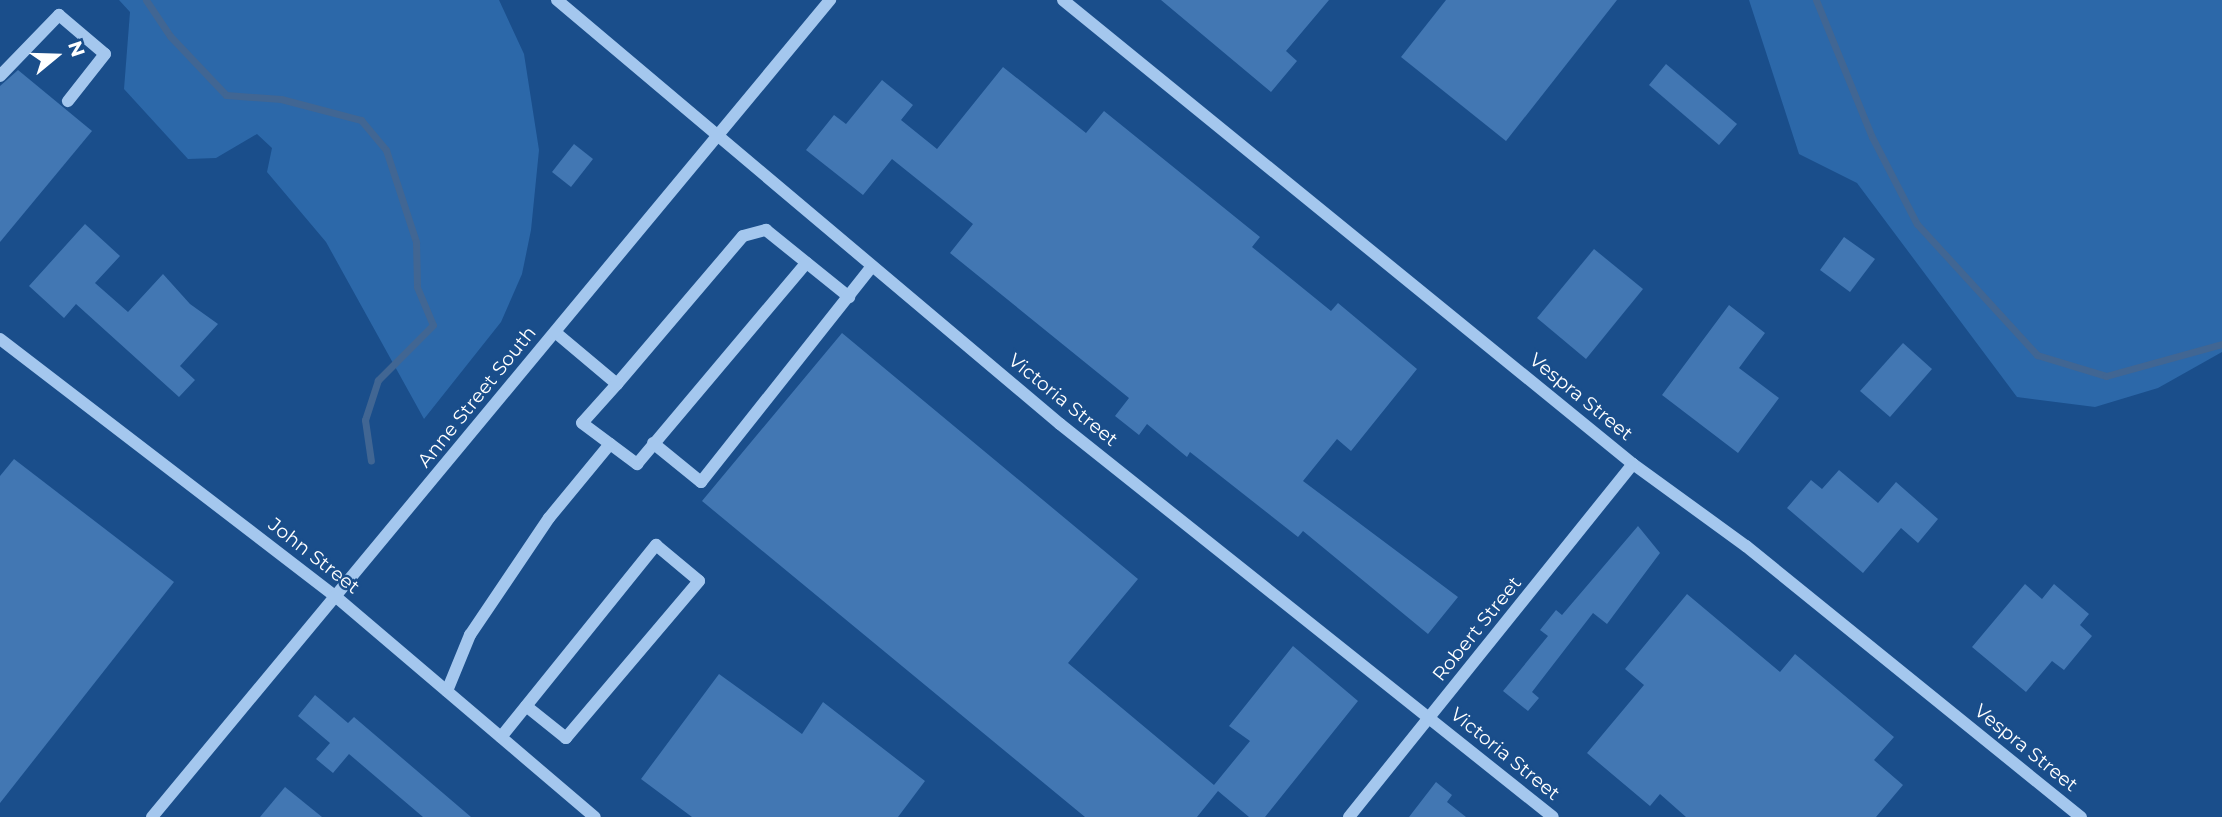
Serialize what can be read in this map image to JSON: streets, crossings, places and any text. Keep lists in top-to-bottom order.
{
  "streets": {
    "street": [
      "Anne Street South",
      "Vespra Street",
      "Victoria Street",
      "John Street",
      "Robert Street"
    ]
  },
  "crossings": [
    ["Anne Street South", "Victoria Street"],
    ["Anne Street South", "John Street"],
    ["Vespra Street", "Robert Street"],
    ["Victoria Street", "Robert Street"]
  ],
  "north": "right"
}
